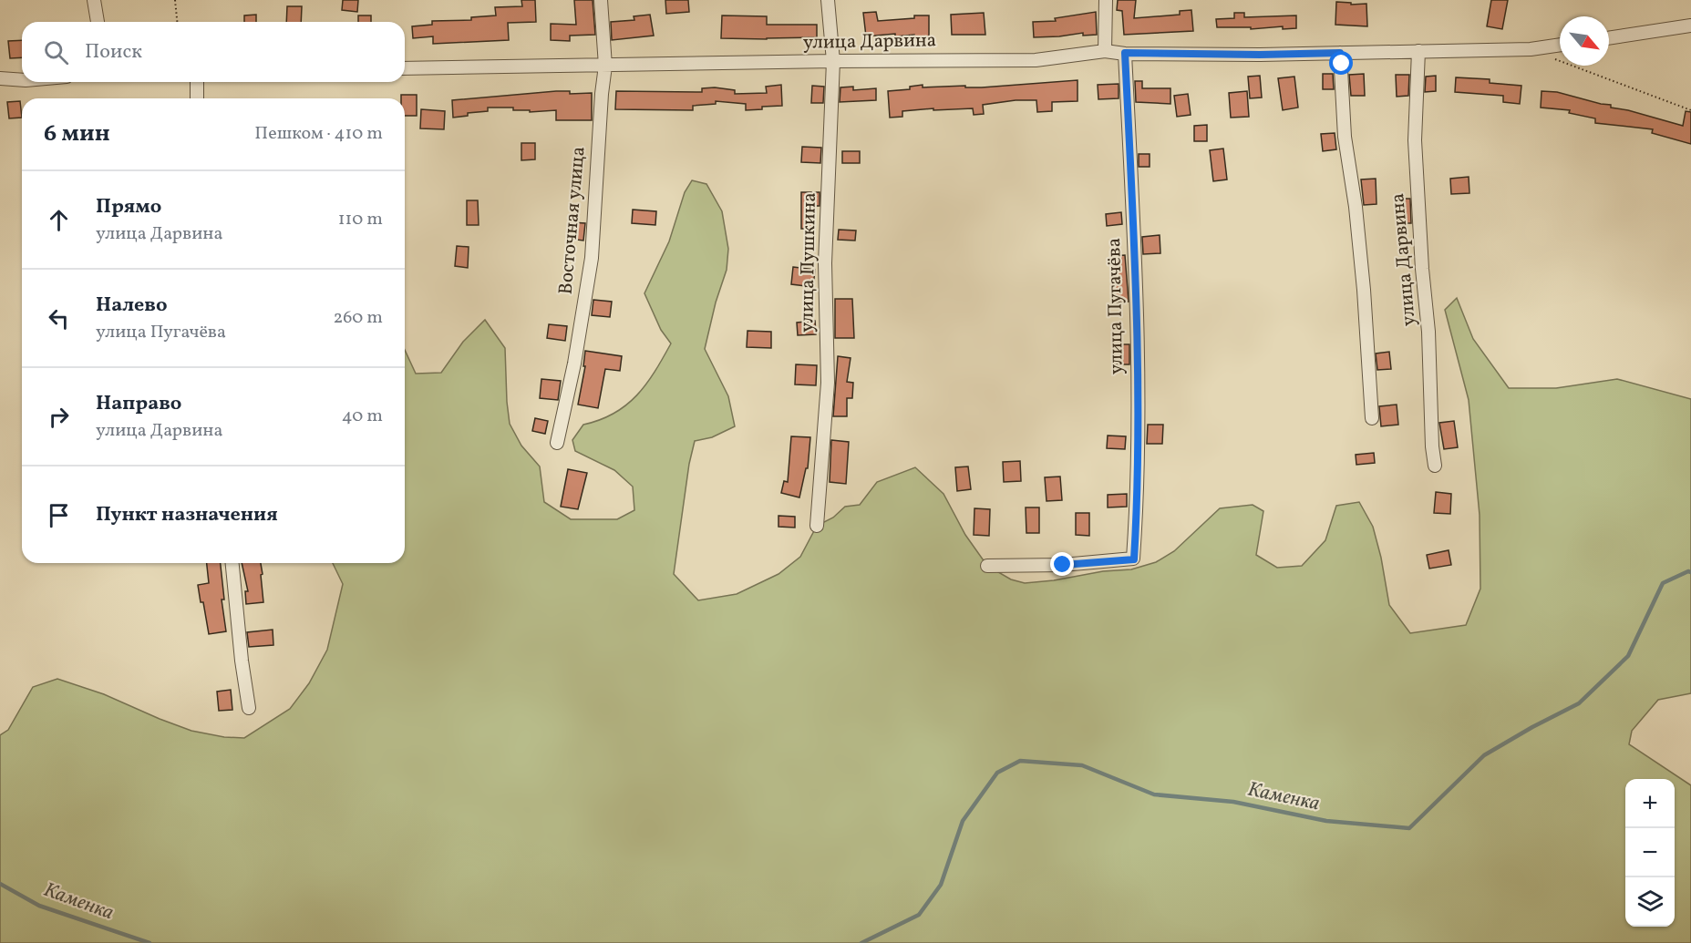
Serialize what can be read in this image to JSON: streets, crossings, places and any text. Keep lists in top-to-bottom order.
{
  "streets": {
    "street": [
      "улица Дарвина",
      "Восточная улица",
      "улица Пушкина",
      "улица Пугачёва"
    ]
  },
  "crossings": [
    ["улица Дарвина", "Восточная улица"],
    ["улица Дарвина", "улица Пушкина"],
    ["улица Дарвина", "улица Пугачёва"]
  ],
  "water": ["Каменка"],
  "north": "bottom right",
  "page": {
    "search": "Поиск",
    "heading": ["6 мин", "Пешком · 410 m"],
    "list": [
      ["Прямо", "улица Дарвина", "110 m"],
      ["Налево", "улица Пугачёва", "260 m"],
      ["Направо", "улица Дарвина", "40 m"],
      "Пункт назначения"
    ],
    "map_buttons": ["+", "−"]
  }
}
